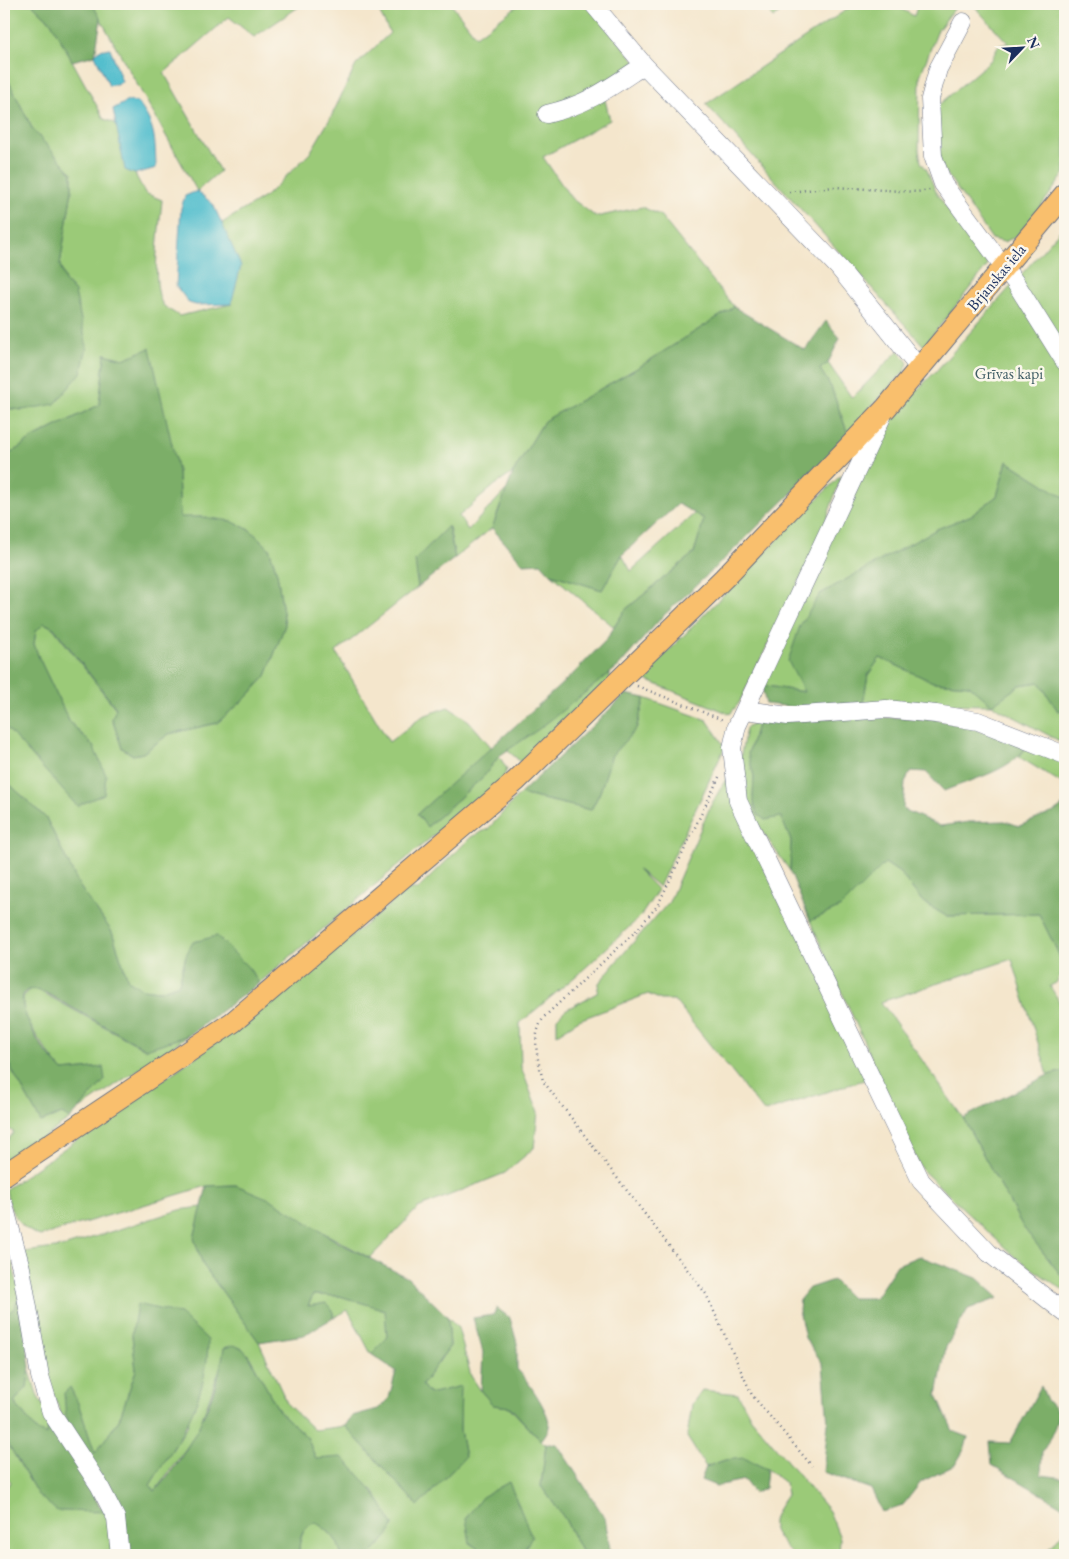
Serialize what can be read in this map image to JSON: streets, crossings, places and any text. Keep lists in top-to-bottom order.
{
  "streets": {
    "main road": ["Brjanskas iela"]
  },
  "parks": ["Grīvas kapi"],
  "north": "top right"
}
